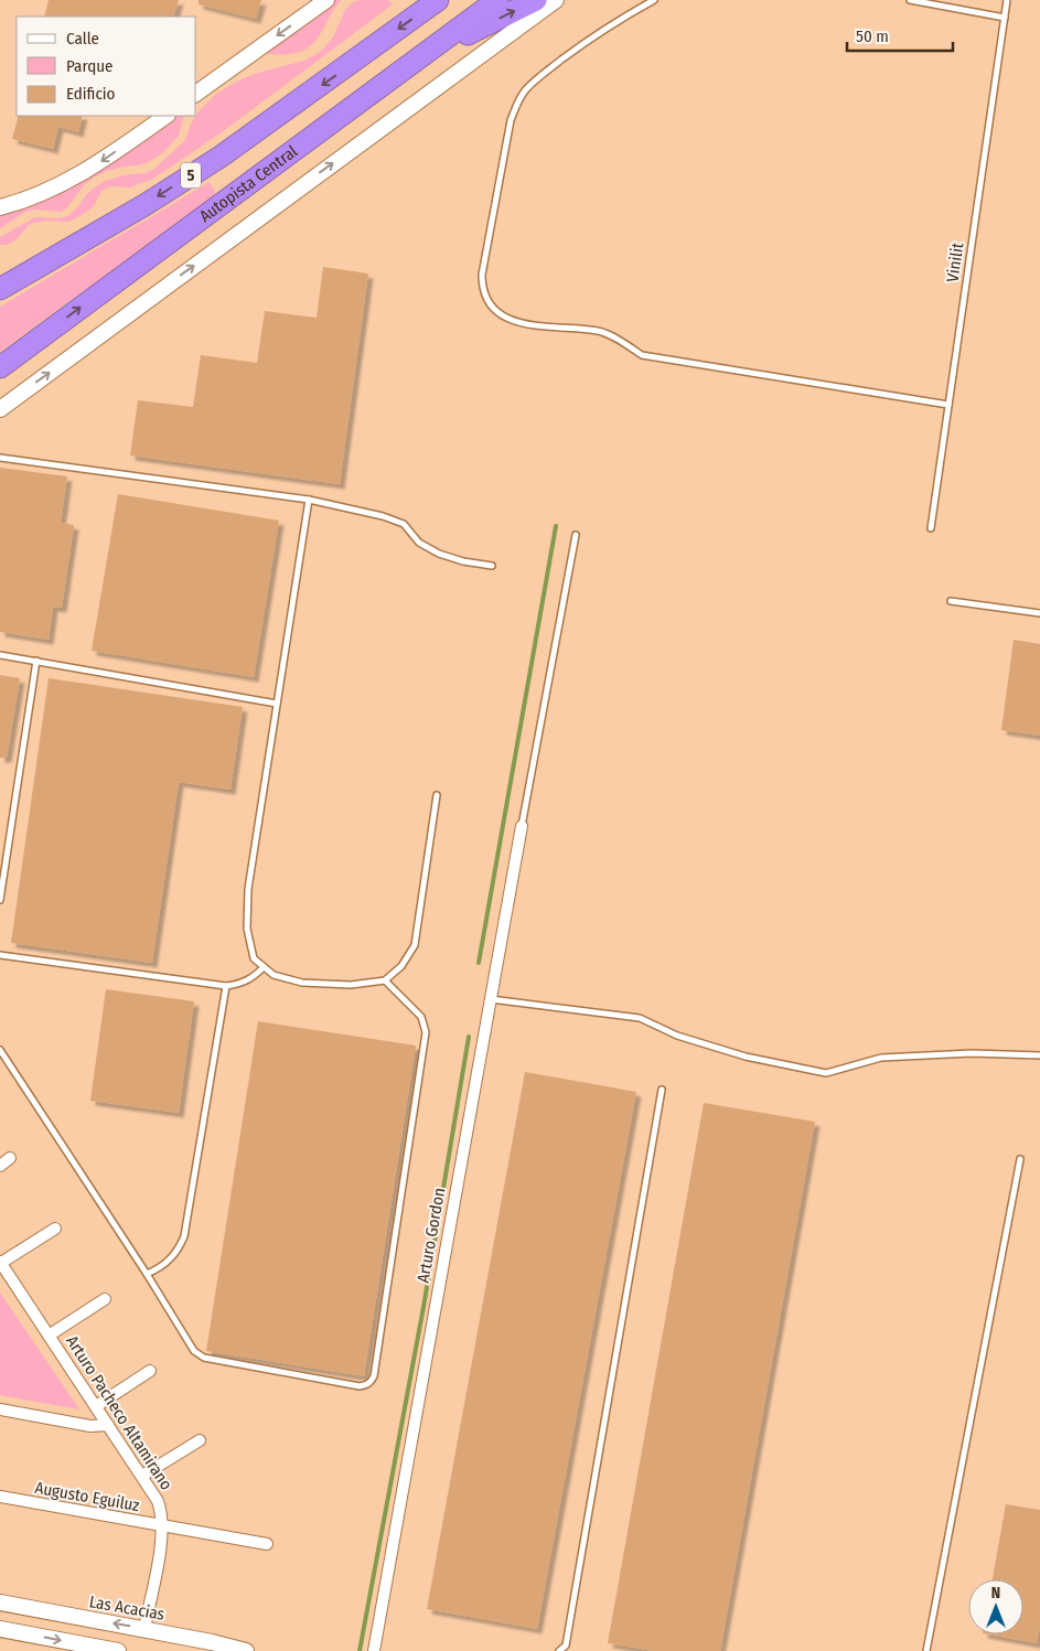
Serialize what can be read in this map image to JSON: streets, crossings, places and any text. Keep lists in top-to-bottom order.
{
  "streets": {
    "highway": ["5", "Autopista Central"],
    "street": [
      "Arturo Gordon",
      "Arturo Pacheco Altamirano",
      "Augusto Eguiluz",
      "Las Acacias"
    ],
    "lane": ["Vinilit"]
  },
  "crossings": [
    ["Arturo Pacheco Altamirano", "Augusto Eguiluz"],
    ["Arturo Pacheco Altamirano", "Las Acacias"]
  ],
  "legend": ["Calle", "Parque", "Edificio"],
  "scale_bar": "50 m",
  "north": "top"
}
